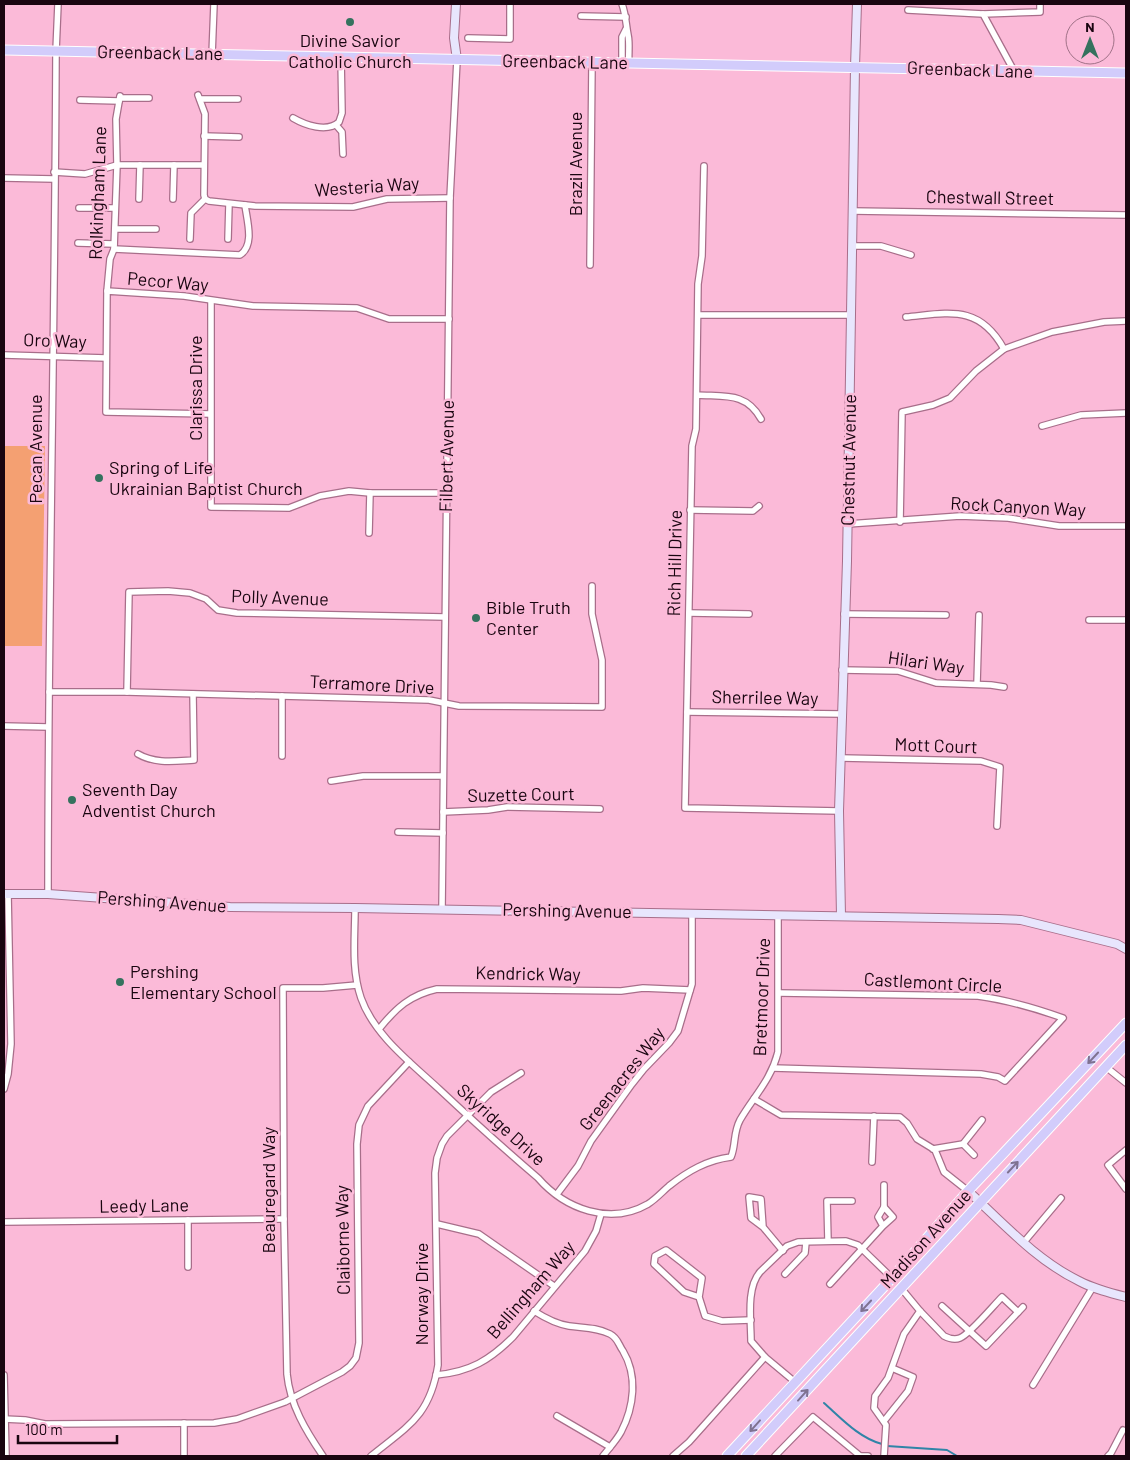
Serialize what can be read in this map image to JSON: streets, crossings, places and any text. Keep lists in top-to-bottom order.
{
  "streets": {
    "main road": ["Greenback Lane", "Madison Avenue"],
    "street": [
      "Brazil Avenue",
      "Westeria Way",
      "Rolkingham Lane",
      "Chestwall Street",
      "Pecor Way",
      "Oro Way",
      "Clarissa Drive",
      "Pecan Avenue",
      "Filbert Avenue",
      "Chestnut Avenue",
      "Rock Canyon Way",
      "Rich Hill Drive",
      "Polly Avenue",
      "Hilari Way",
      "Terramore Drive",
      "Sherrilee Way",
      "Mott Court",
      "Suzette Court",
      "Pershing Avenue",
      "Kendrick Way",
      "Castlemont Circle",
      "Bretmoor Drive",
      "Greenacres Way",
      "Skyridge Drive",
      "Beauregard Way",
      "Leedy Lane",
      "Claiborne Way",
      "Bellingham Way",
      "Norway Drive"
    ]
  },
  "crossings": [
    ["Greenback Lane", "Brazil Avenue"],
    ["Greenback Lane", "Pecan Avenue"],
    ["Greenback Lane", "Filbert Avenue"],
    ["Greenback Lane", "Chestnut Avenue"],
    ["Westeria Way", "Filbert Avenue"],
    ["Rolkingham Lane", "Pecor Way"],
    ["Chestwall Street", "Chestnut Avenue"],
    ["Pecor Way", "Oro Way"],
    ["Pecor Way", "Clarissa Drive"],
    ["Pecor Way", "Filbert Avenue"],
    ["Oro Way", "Pecan Avenue"],
    ["Clarissa Drive", "Filbert Avenue"],
    ["Pecan Avenue", "Terramore Drive"],
    ["Pecan Avenue", "Pershing Avenue"],
    ["Filbert Avenue", "Polly Avenue"],
    ["Filbert Avenue", "Terramore Drive"],
    ["Filbert Avenue", "Suzette Court"],
    ["Filbert Avenue", "Pershing Avenue"],
    ["Chestnut Avenue", "Rock Canyon Way"],
    ["Chestnut Avenue", "Rich Hill Drive"],
    ["Chestnut Avenue", "Hilari Way"],
    ["Chestnut Avenue", "Sherrilee Way"],
    ["Chestnut Avenue", "Mott Court"],
    ["Chestnut Avenue", "Pershing Avenue"],
    ["Rich Hill Drive", "Sherrilee Way"],
    ["Polly Avenue", "Terramore Drive"],
    ["Pershing Avenue", "Bretmoor Drive"],
    ["Pershing Avenue", "Greenacres Way"],
    ["Pershing Avenue", "Skyridge Drive"],
    ["Kendrick Way", "Greenacres Way"],
    ["Kendrick Way", "Skyridge Drive"],
    ["Castlemont Circle", "Bretmoor Drive"],
    ["Bretmoor Drive", "Skyridge Drive"],
    ["Greenacres Way", "Skyridge Drive"],
    ["Skyridge Drive", "Beauregard Way"],
    ["Skyridge Drive", "Claiborne Way"],
    ["Skyridge Drive", "Bellingham Way"],
    ["Skyridge Drive", "Norway Drive"],
    ["Beauregard Way", "Leedy Lane"],
    ["Beauregard Way", "Claiborne Way"],
    ["Bellingham Way", "Norway Drive"]
  ],
  "places": [
    "Divine Savior Catholic Church",
    "Spring of Life Ukrainian Baptist Church",
    "Bible Truth Center",
    "Seventh Day Adventist Church",
    "Pershing Elementary School"
  ],
  "scale_bar": "100 m",
  "north": "top"
}
